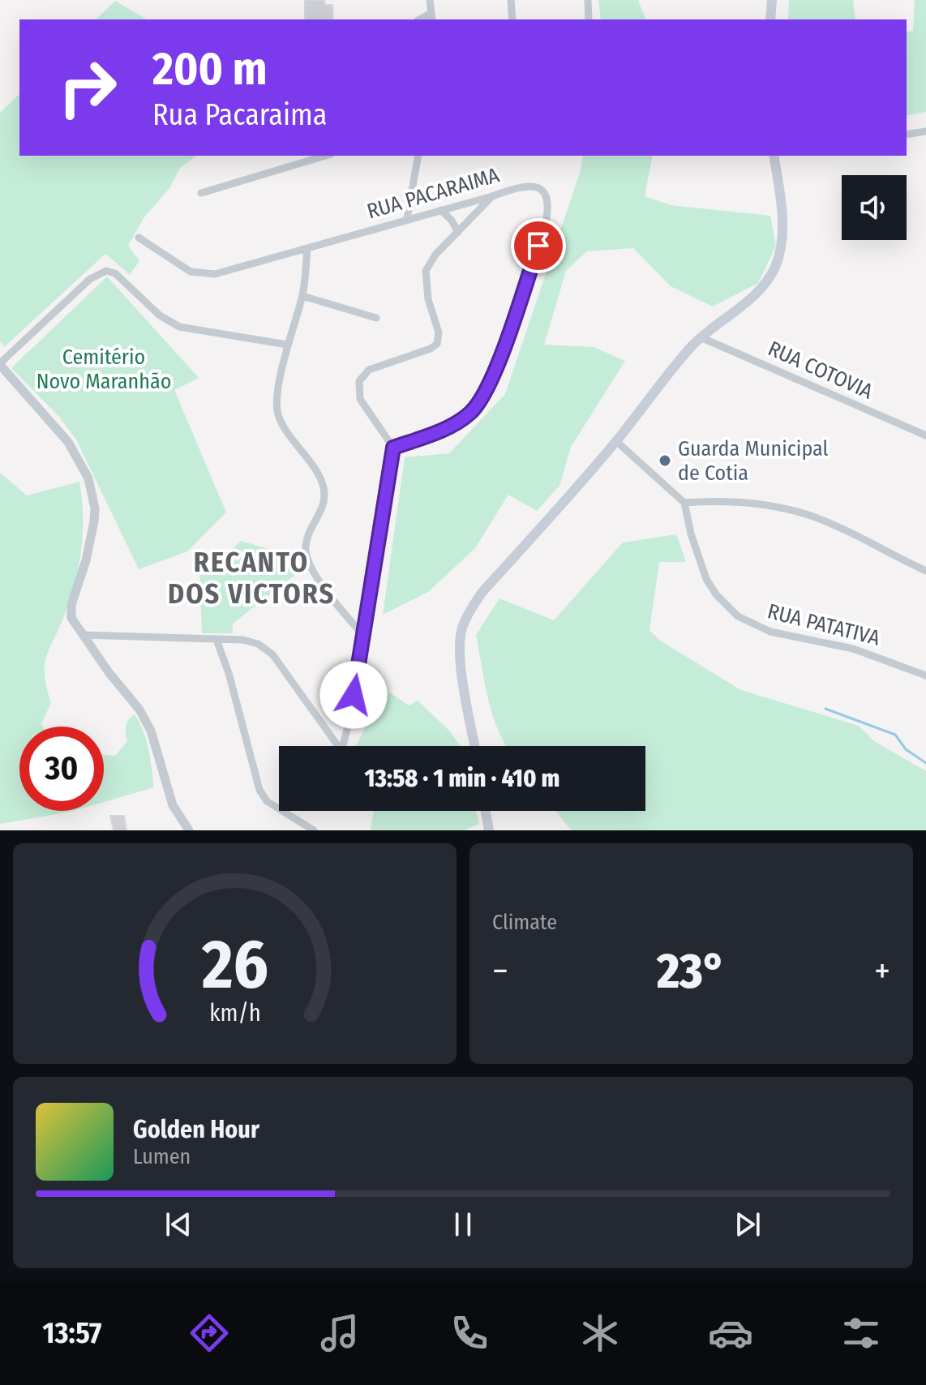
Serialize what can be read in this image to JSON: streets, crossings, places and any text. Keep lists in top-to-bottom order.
{
  "streets": {
    "street": ["RUA PACARAIMA", "RUA COTOVIA", "RUA PATATIVA"]
  },
  "districts": ["RECANTO DOS VICTORS"],
  "parks": ["Cemitério Novo Maranhão"],
  "places": ["Guarda Municipal de Cotia"],
  "page": {
    "turn": ["200 m", "Rua Pacaraima"],
    "limit": "30",
    "trip": "13:58 · 1 min · 410 m",
    "tile": "Climate",
    "heat": ["−", "23°", "+"],
    "song": ["Golden Hour", "Lumen"],
    "tabs": "13:57",
    "gauge": ["26", "km/h"]
  }
}
